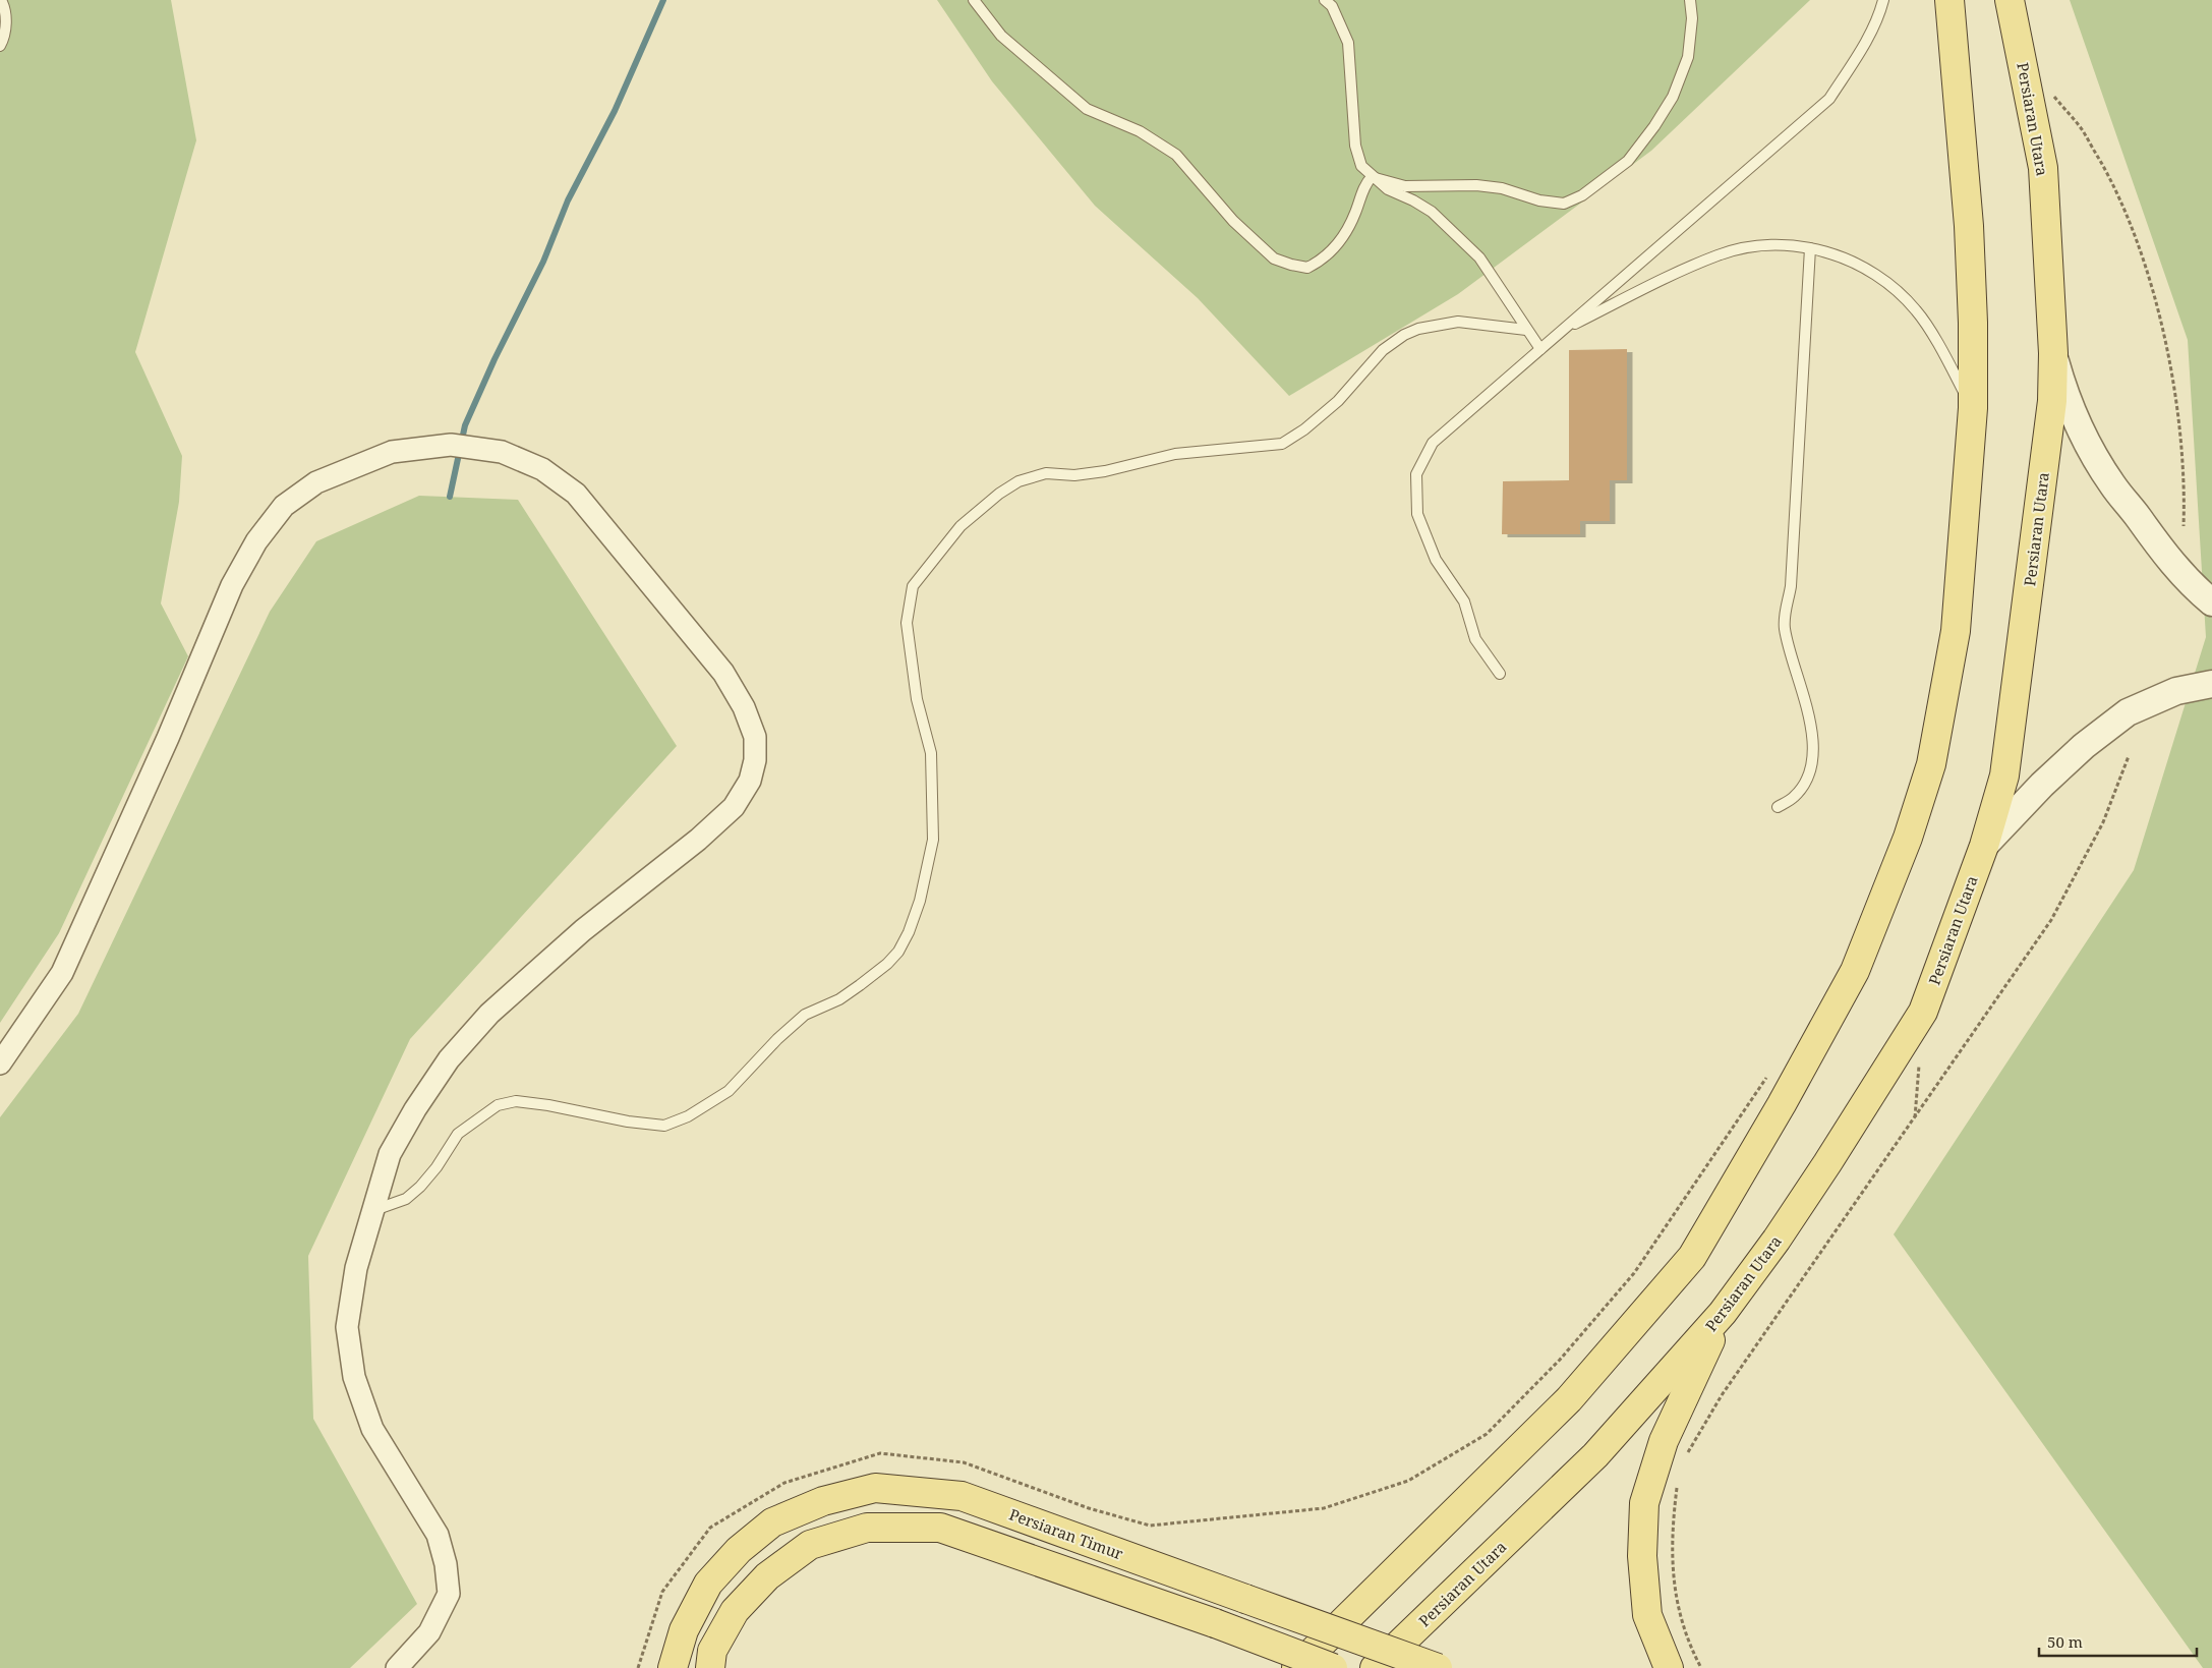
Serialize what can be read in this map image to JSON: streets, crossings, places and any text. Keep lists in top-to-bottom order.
{
  "streets": {
    "main road": ["Persiaran Utara", "Persiaran Timur"]
  },
  "scale_bar": "50 m"
}
